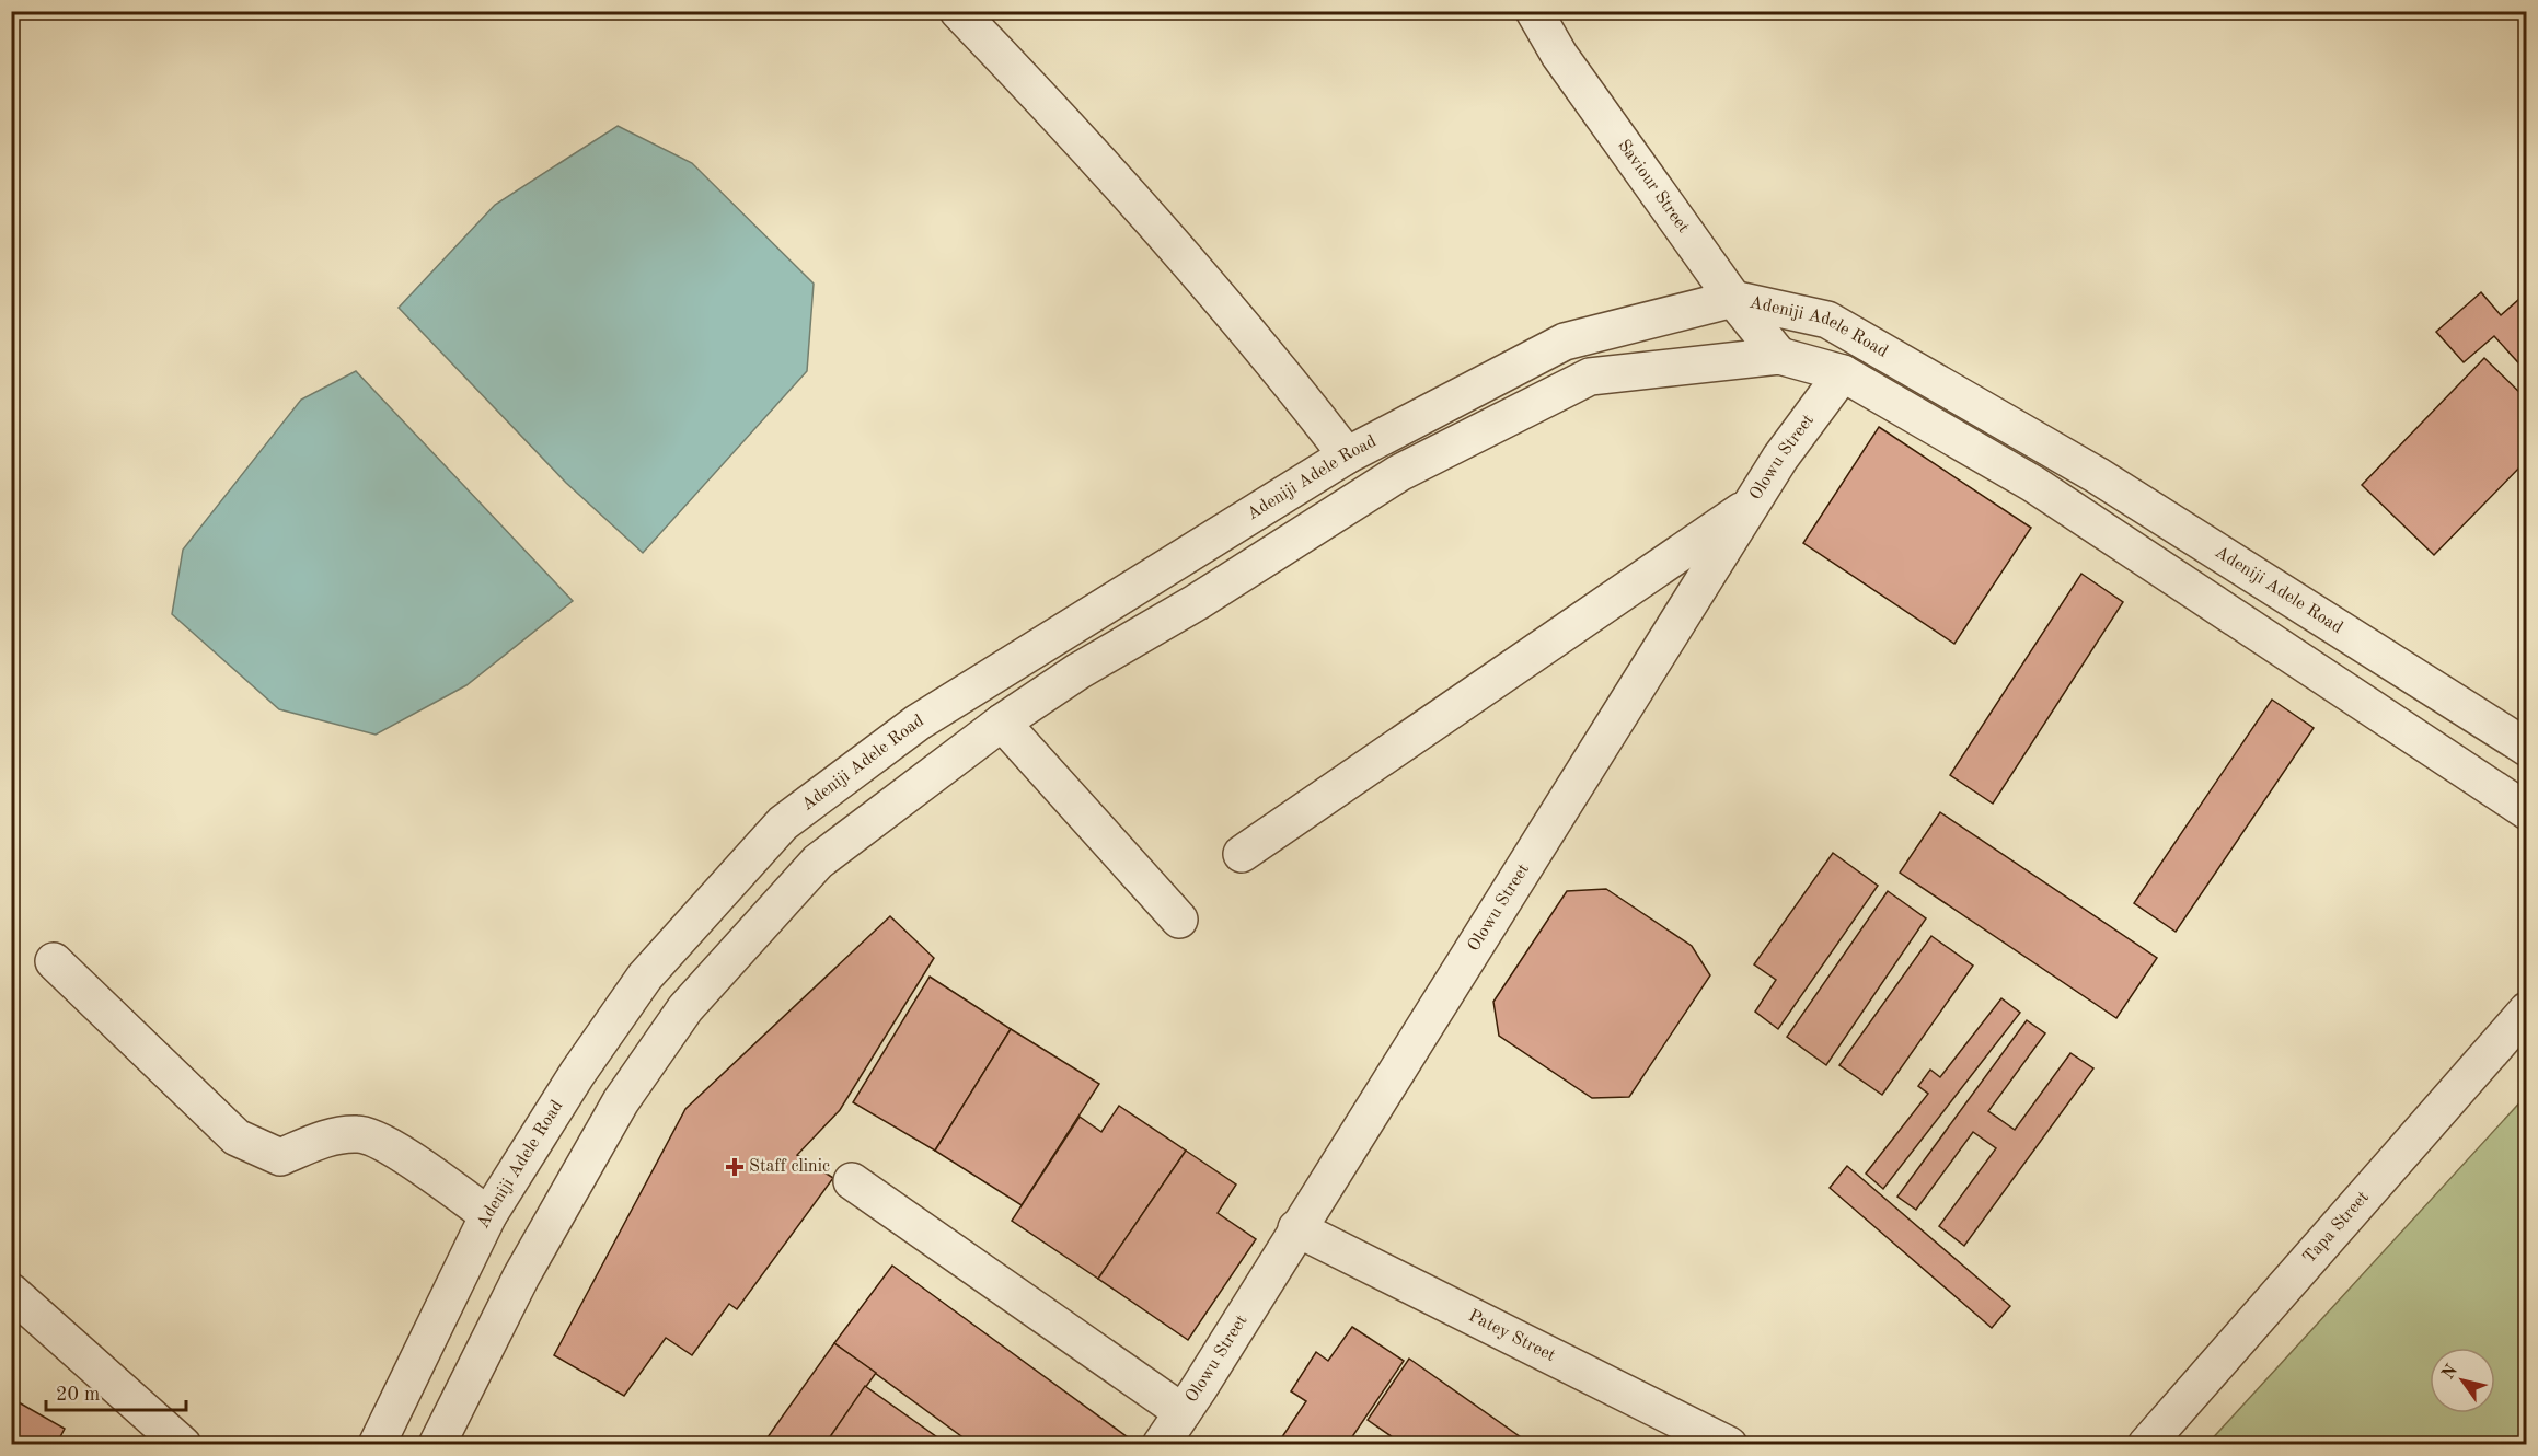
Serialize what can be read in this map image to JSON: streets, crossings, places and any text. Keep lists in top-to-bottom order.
{
  "streets": {
    "street": [
      "Saviour Street",
      "Adeniji Adele Road",
      "Olowu Street",
      "Tapa Street",
      "Patey Street"
    ]
  },
  "crossings": [
    ["Saviour Street", "Adeniji Adele Road"],
    ["Adeniji Adele Road", "Olowu Street"],
    ["Olowu Street", "Patey Street"]
  ],
  "places": {
    "health": ["Staff clinic"]
  },
  "scale_bar": "20 m",
  "north": "top left"
}
